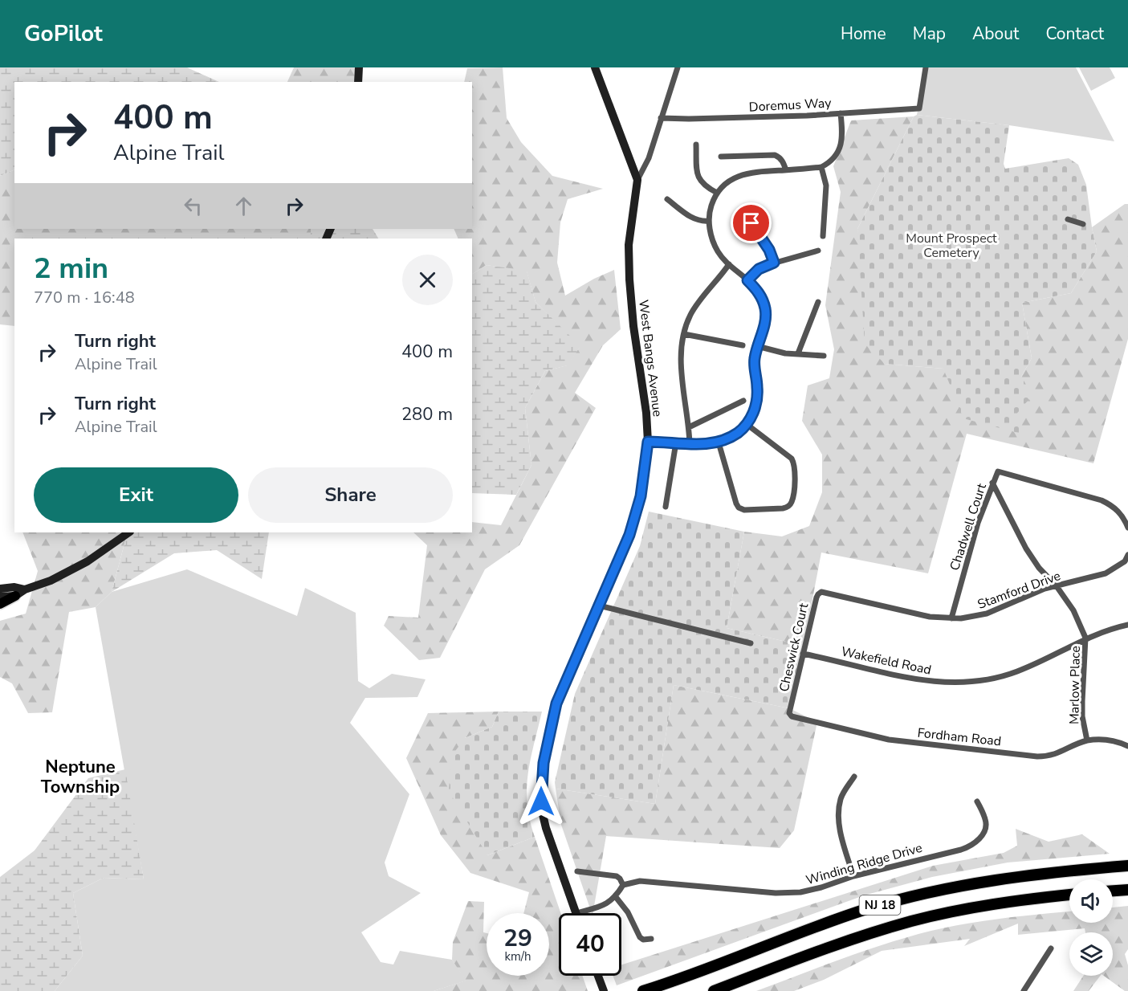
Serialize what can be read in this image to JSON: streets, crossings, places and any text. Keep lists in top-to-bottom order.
{
  "streets": {
    "highway": ["NJ 18"],
    "street": [
      "Doremus Way",
      "West Bangs Avenue",
      "Chadwell Court",
      "Stamford Drive",
      "Cheswick Court",
      "Wakefield Road",
      "Marlow Place",
      "Fordham Road",
      "Winding Ridge Drive"
    ]
  },
  "crossings": [
    ["Chadwell Court", "Stamford Drive"],
    ["Chadwell Court", "Marlow Place"],
    ["Stamford Drive", "Cheswick Court"],
    ["Stamford Drive", "Marlow Place"],
    ["Cheswick Court", "Wakefield Road"],
    ["Cheswick Court", "Fordham Road"],
    ["Wakefield Road", "Marlow Place"],
    ["Marlow Place", "Fordham Road"]
  ],
  "districts": ["Neptune Township"],
  "parks": ["Mount Prospect Cemetery"],
  "page": {
    "header": "GoPilot",
    "nav": [
      "Home",
      "Map",
      "About",
      "Contact"
    ],
    "turn": ["400 m", "Alpine Trail"],
    "heading": ["2 min", "770 m · 16:48"],
    "list": [
      {
        "name": "Turn right",
        "note": "Alpine Trail",
        "value": "400 m"
      },
      {
        "name": "Turn right",
        "note": "Alpine Trail",
        "value": "280 m"
      }
    ],
    "buttons": ["Exit", "Share"],
    "speed": "29 km/h",
    "limit": "40"
  }
}
